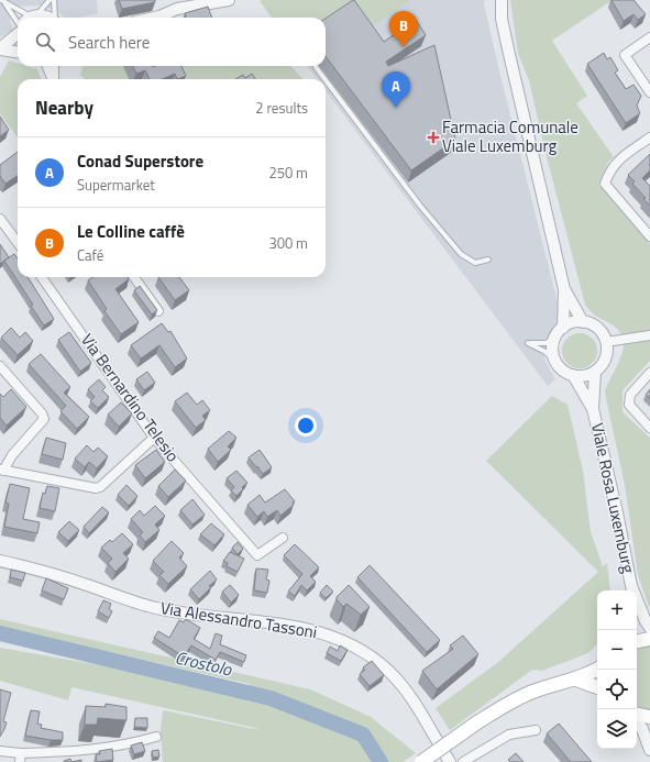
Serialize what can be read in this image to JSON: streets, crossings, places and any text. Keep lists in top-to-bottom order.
{
  "streets": {
    "street": ["Via Bernardino Telesio", "Viale Rosa Luxemburg", "Via Alessandro Tassoni"]
  },
  "water": ["Crostolo"],
  "places": {
    "health": ["Farmacia Comunale Viale Luxemburg"]
  },
  "page": {
    "pins": ["B", "A"],
    "search": "Search here",
    "heading": ["Nearby", "2 results"],
    "list": [
      {
        "mark": "A",
        "name": "Conad Superstore",
        "note": "Supermarket",
        "value": "250 m"
      },
      {
        "mark": "B",
        "name": "Le Colline caffè",
        "note": "Café",
        "value": "300 m"
      }
    ],
    "map_buttons": ["+", "−"]
  }
}
